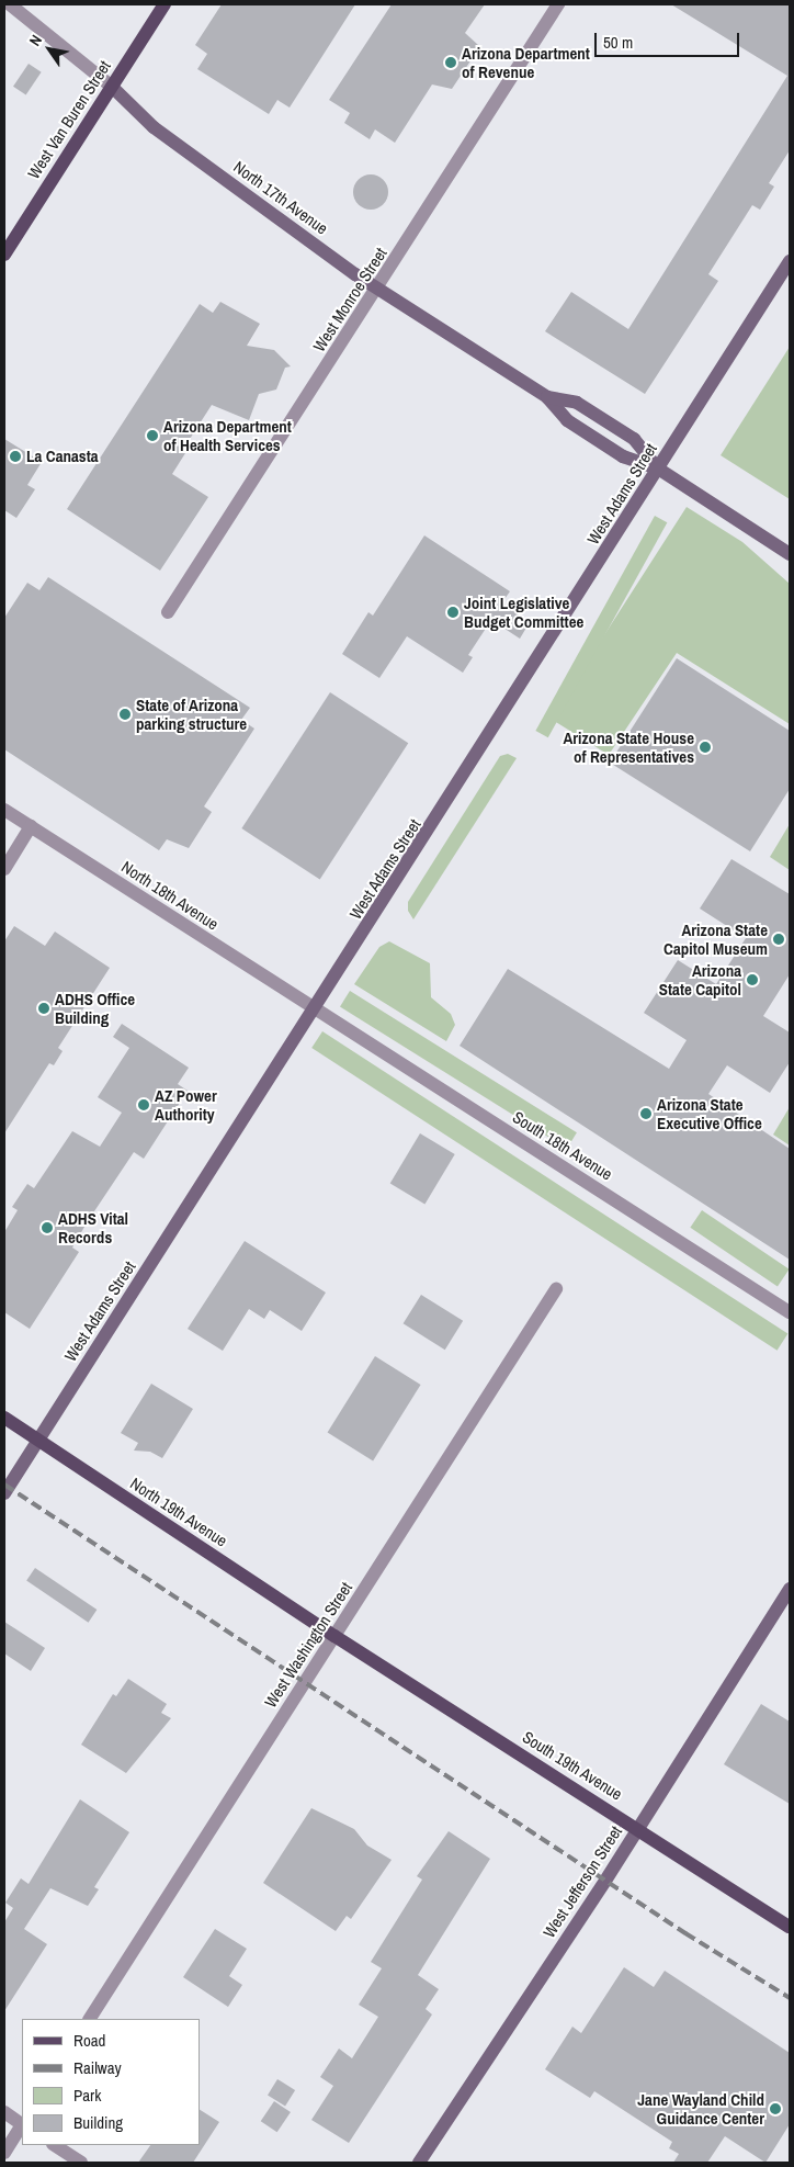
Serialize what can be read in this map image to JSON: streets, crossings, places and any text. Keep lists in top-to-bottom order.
{
  "streets": {
    "main road": [
      "West Van Buren Street",
      "North 17th Avenue",
      "West Adams Street",
      "North 19th Avenue",
      "South 19th Avenue",
      "West Jefferson Street"
    ],
    "street": [
      "West Monroe Street",
      "North 18th Avenue",
      "South 18th Avenue",
      "West Washington Street"
    ]
  },
  "crossings": [
    ["West Van Buren Street", "North 17th Avenue"],
    ["North 17th Avenue", "West Monroe Street"],
    ["North 17th Avenue", "West Adams Street"],
    ["West Adams Street", "North 18th Avenue"],
    ["West Adams Street", "South 18th Avenue"],
    ["West Adams Street", "North 19th Avenue"],
    ["North 18th Avenue", "South 18th Avenue"],
    ["North 19th Avenue", "West Washington Street"],
    ["North 19th Avenue", "South 19th Avenue"],
    ["West Washington Street", "South 19th Avenue"],
    ["South 19th Avenue", "West Jefferson Street"]
  ],
  "places": [
    "Arizona Department of Revenue",
    "Arizona Department of Health Services",
    "La Canasta",
    "Joint Legislative Budget Committee",
    "State of Arizona parking structure",
    "Arizona State House of Representatives",
    "Arizona State Capitol Museum",
    "Arizona State Capitol",
    "ADHS Office Building",
    "AZ Power Authority",
    "Arizona State Executive Office",
    "ADHS Vital Records",
    "Jane Wayland Child Guidance Center"
  ],
  "legend": [
    "Road",
    "Railway",
    "Park",
    "Building"
  ],
  "scale_bar": "50 m",
  "north": "top left"
}
